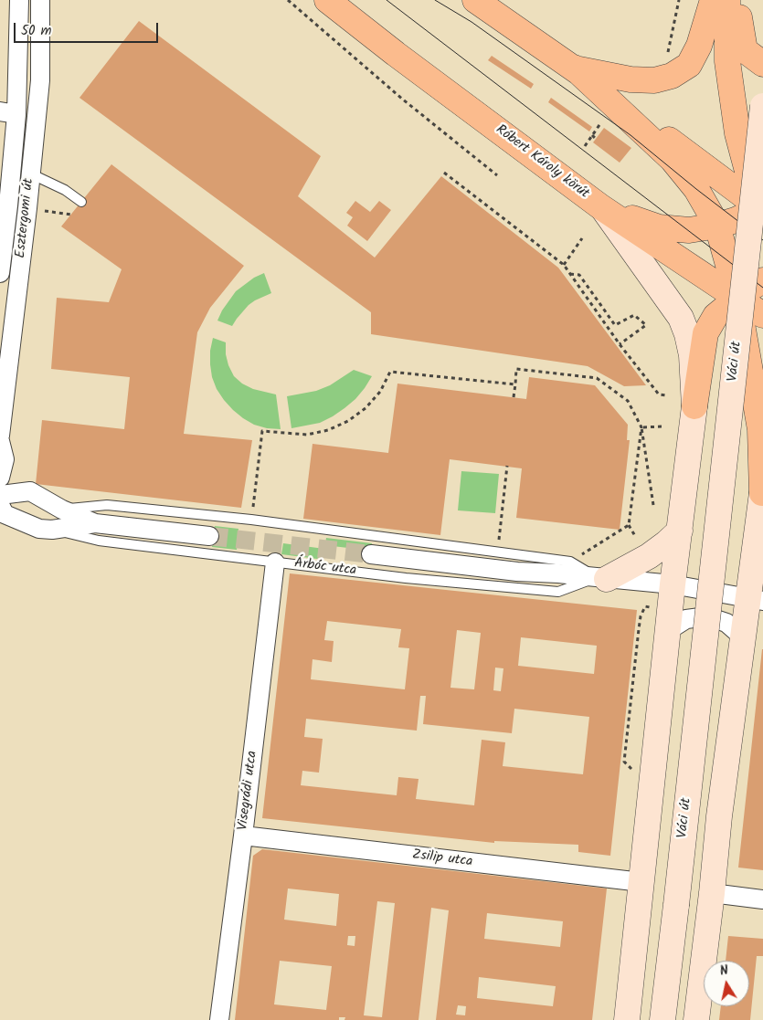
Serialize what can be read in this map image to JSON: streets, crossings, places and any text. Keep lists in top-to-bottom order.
{
  "streets": {
    "main road": ["Róbert Károly körút", "Váci út"],
    "street": [
      "Esztergomi út",
      "Árbóc utca",
      "Visegrádi utca",
      "Zsilip utca"
    ]
  },
  "crossings": [
    ["Árbóc utca", "Visegrádi utca"],
    ["Visegrádi utca", "Zsilip utca"]
  ],
  "scale_bar": "50 m",
  "north": "top"
}
